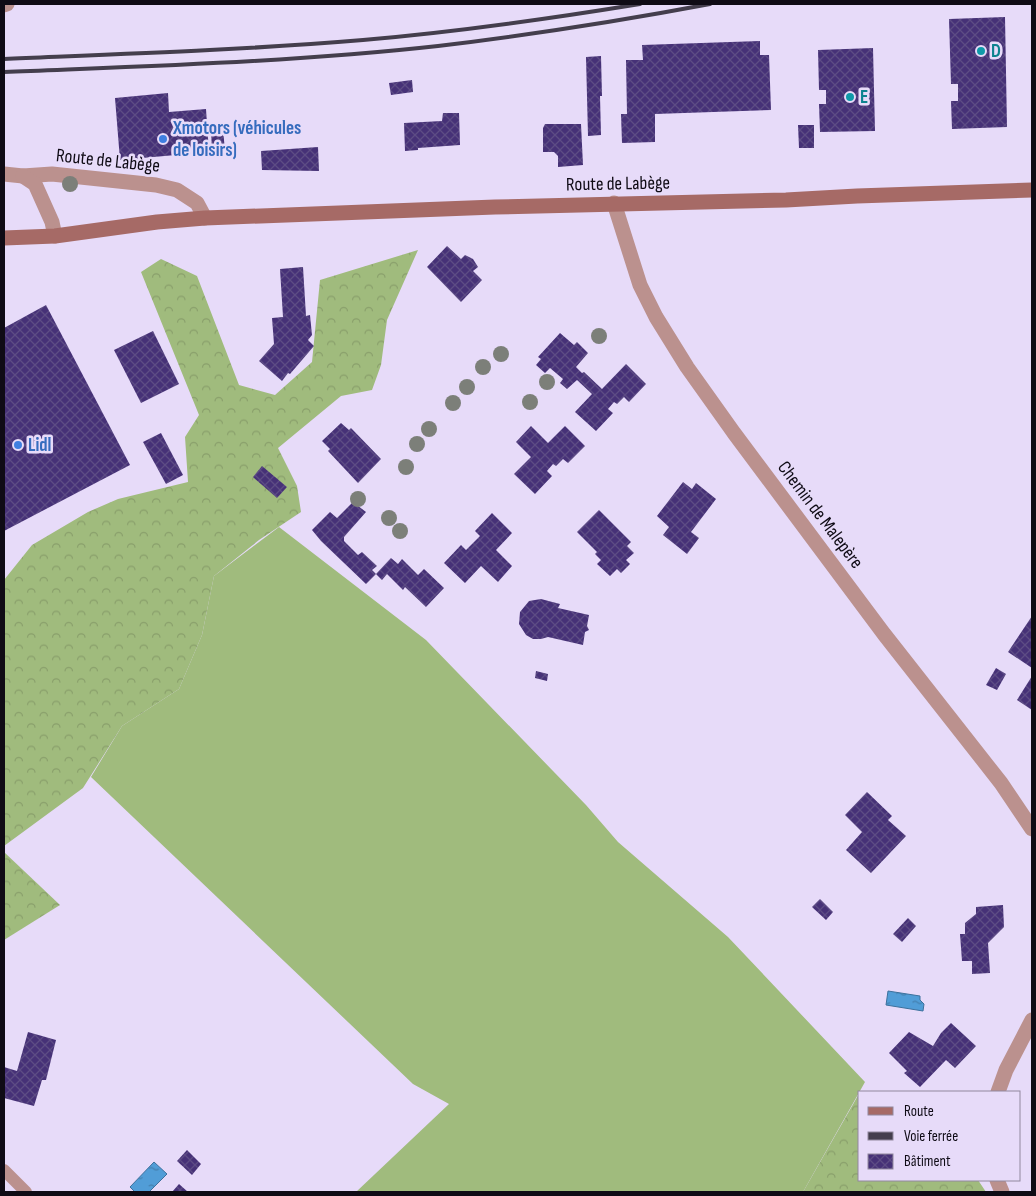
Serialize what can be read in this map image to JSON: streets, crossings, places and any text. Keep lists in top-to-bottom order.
{
  "streets": {
    "main road": ["Route de Labège"],
    "street": ["Chemin de Malepère"]
  },
  "crossings": [
    ["Route de Labège", "Chemin de Malepère"]
  ],
  "places": [
    "D",
    "E",
    "Xmotors (véhicules de loisirs)",
    "Lidl"
  ],
  "legend": ["Route", "Voie ferrée", "Bâtiment"]
}
